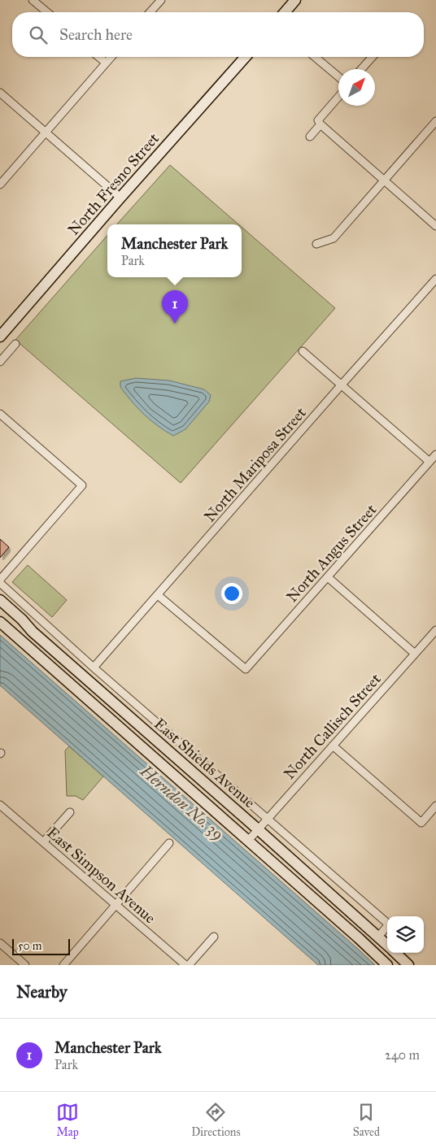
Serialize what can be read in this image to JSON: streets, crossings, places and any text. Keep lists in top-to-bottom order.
{
  "streets": {
    "main road": ["North Fresno Street", "East Shields Avenue"],
    "street": [
      "North Mariposa Street",
      "North Angus Street",
      "North Callisch Street",
      "East Simpson Avenue"
    ]
  },
  "crossings": [
    ["North Mariposa Street", "North Angus Street"],
    ["North Callisch Street", "East Shields Avenue"]
  ],
  "water": ["Herndon No. 39"],
  "scale_bar": "50 m",
  "north": "top right",
  "page": {
    "search": "Search here",
    "popup": ["Manchester Park", "Park"],
    "pins": "1",
    "scale": "50 m",
    "heading": "Nearby",
    "list": [
      {
        "mark": "1",
        "name": "Manchester Park",
        "note": "Park",
        "value": "240 m"
      }
    ],
    "nav": ["Map", "Directions", "Saved"]
  }
}
